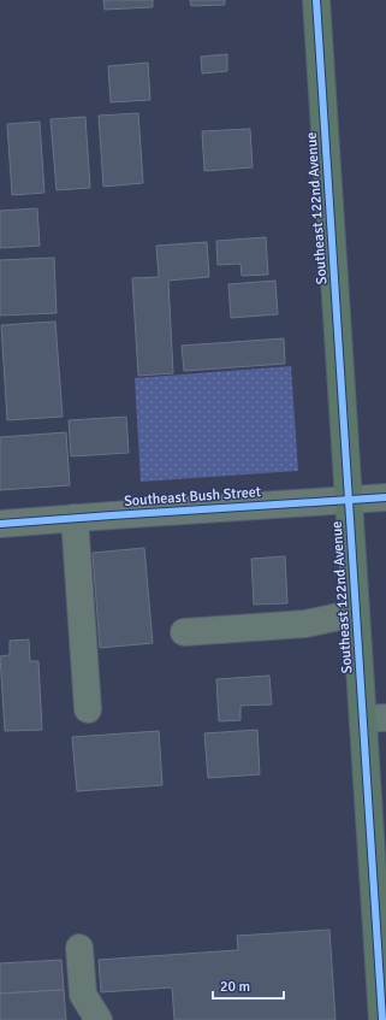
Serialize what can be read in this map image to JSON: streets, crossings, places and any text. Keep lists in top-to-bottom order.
{
  "streets": {
    "main road": ["Southeast 122nd Avenue"],
    "street": ["Southeast Bush Street"]
  },
  "crossings": [
    ["Southeast 122nd Avenue", "Southeast Bush Street"]
  ],
  "scale_bar": "20 m"
}
